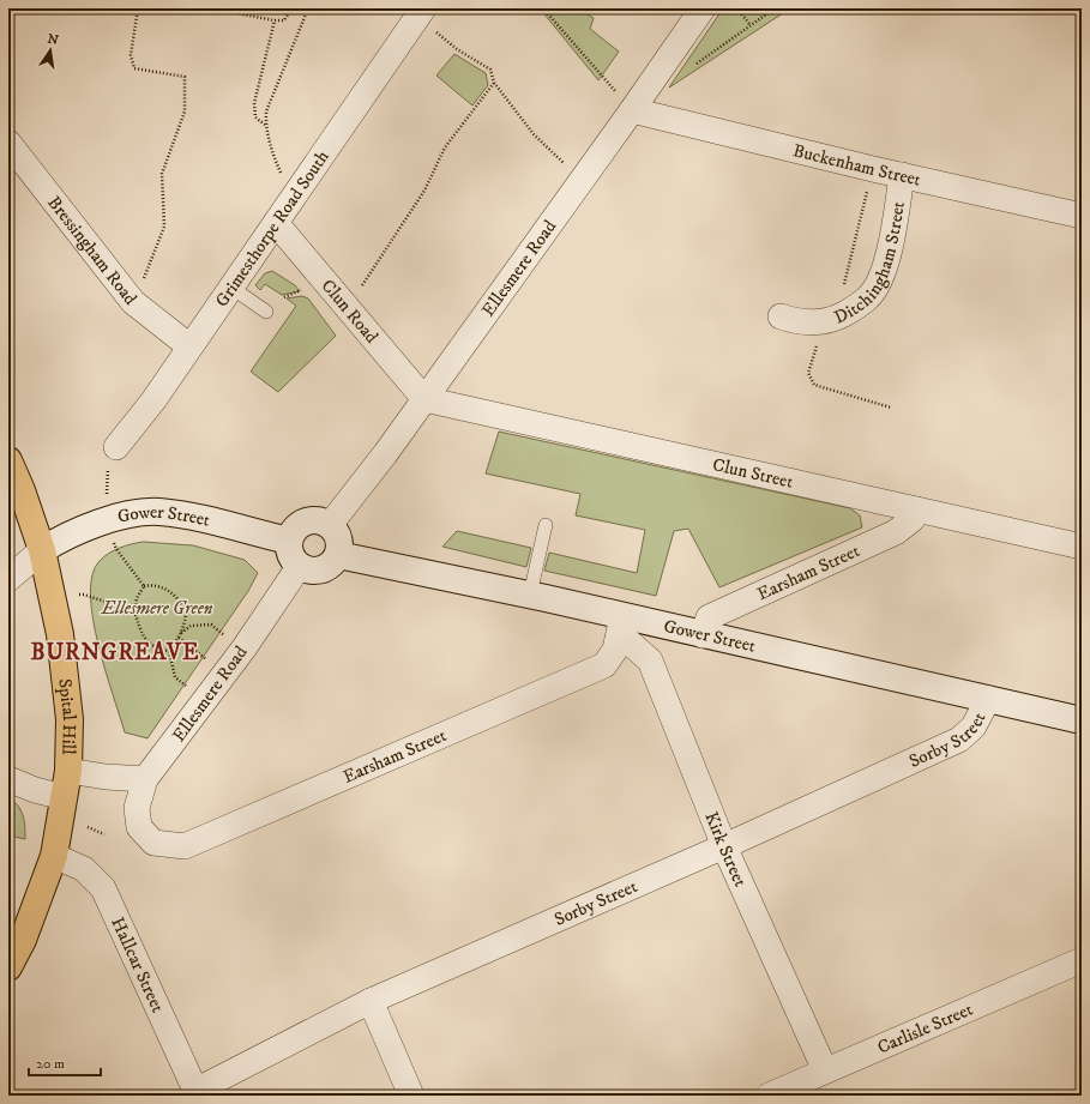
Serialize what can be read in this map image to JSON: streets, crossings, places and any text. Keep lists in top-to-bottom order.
{
  "streets": {
    "main road": ["Gower Street", "Spital Hill"],
    "street": [
      "Buckenham Street",
      "Grimesthorpe Road South",
      "Bressingham Road",
      "Ditchingham Street",
      "Ellesmere Road",
      "Clun Road",
      "Clun Street",
      "Earsham Street",
      "Sorby Street",
      "Kirk Street",
      "Hallcar Street",
      "Carlisle Street"
    ]
  },
  "crossings": [
    ["Buckenham Street", "Ditchingham Street"],
    ["Buckenham Street", "Ellesmere Road"],
    ["Grimesthorpe Road South", "Bressingham Road"],
    ["Grimesthorpe Road South", "Clun Road"],
    ["Ellesmere Road", "Clun Road"],
    ["Ellesmere Road", "Clun Street"],
    ["Ellesmere Road", "Gower Street"],
    ["Ellesmere Road", "Earsham Street"],
    ["Ellesmere Road", "Spital Hill"],
    ["Clun Road", "Clun Street"],
    ["Clun Street", "Earsham Street"],
    ["Gower Street", "Earsham Street"],
    ["Gower Street", "Spital Hill"],
    ["Gower Street", "Sorby Street"],
    ["Gower Street", "Kirk Street"],
    ["Earsham Street", "Kirk Street"],
    ["Spital Hill", "Hallcar Street"],
    ["Sorby Street", "Kirk Street"],
    ["Sorby Street", "Hallcar Street"],
    ["Kirk Street", "Carlisle Street"]
  ],
  "districts": ["BURNGREAVE"],
  "parks": ["Ellesmere Green"],
  "scale_bar": "20 m",
  "north": "top"
}
